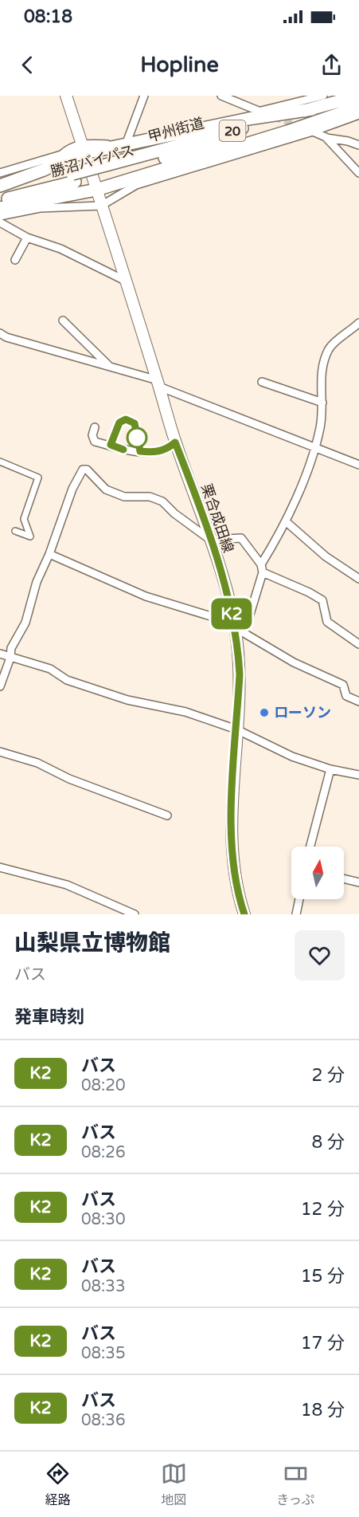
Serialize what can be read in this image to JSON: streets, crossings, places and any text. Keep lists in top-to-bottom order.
{
  "streets": {
    "highway": ["甲州街道", "20", "勝沼バイパス"],
    "main road": ["栗合成田線"]
  },
  "crossings": [
    ["甲州街道", "勝沼バイパス"],
    ["20", "勝沼バイパス"]
  ],
  "places": ["ローソン"],
  "lines": ["bus line K2"],
  "north": "top",
  "page": {
    "status": "08:18",
    "header": "Hopline",
    "on_map": "K2",
    "heading": [
      ["山梨県立博物館", "バス"],
      "発車時刻"
    ],
    "list": [
      {
        "mark": "K2",
        "name": "バス",
        "note": "08:20",
        "value": "2 分"
      },
      {
        "mark": "K2",
        "name": "バス",
        "note": "08:26",
        "value": "8 分"
      },
      {
        "mark": "K2",
        "name": "バス",
        "note": "08:30",
        "value": "12 分"
      },
      {
        "mark": "K2",
        "name": "バス",
        "note": "08:33",
        "value": "15 分"
      },
      {
        "mark": "K2",
        "name": "バス",
        "note": "08:35",
        "value": "17 分"
      },
      {
        "mark": "K2",
        "name": "バス",
        "note": "08:36",
        "value": "18 分"
      }
    ],
    "tabs": ["経路", "地図", "きっぷ"]
  }
}
